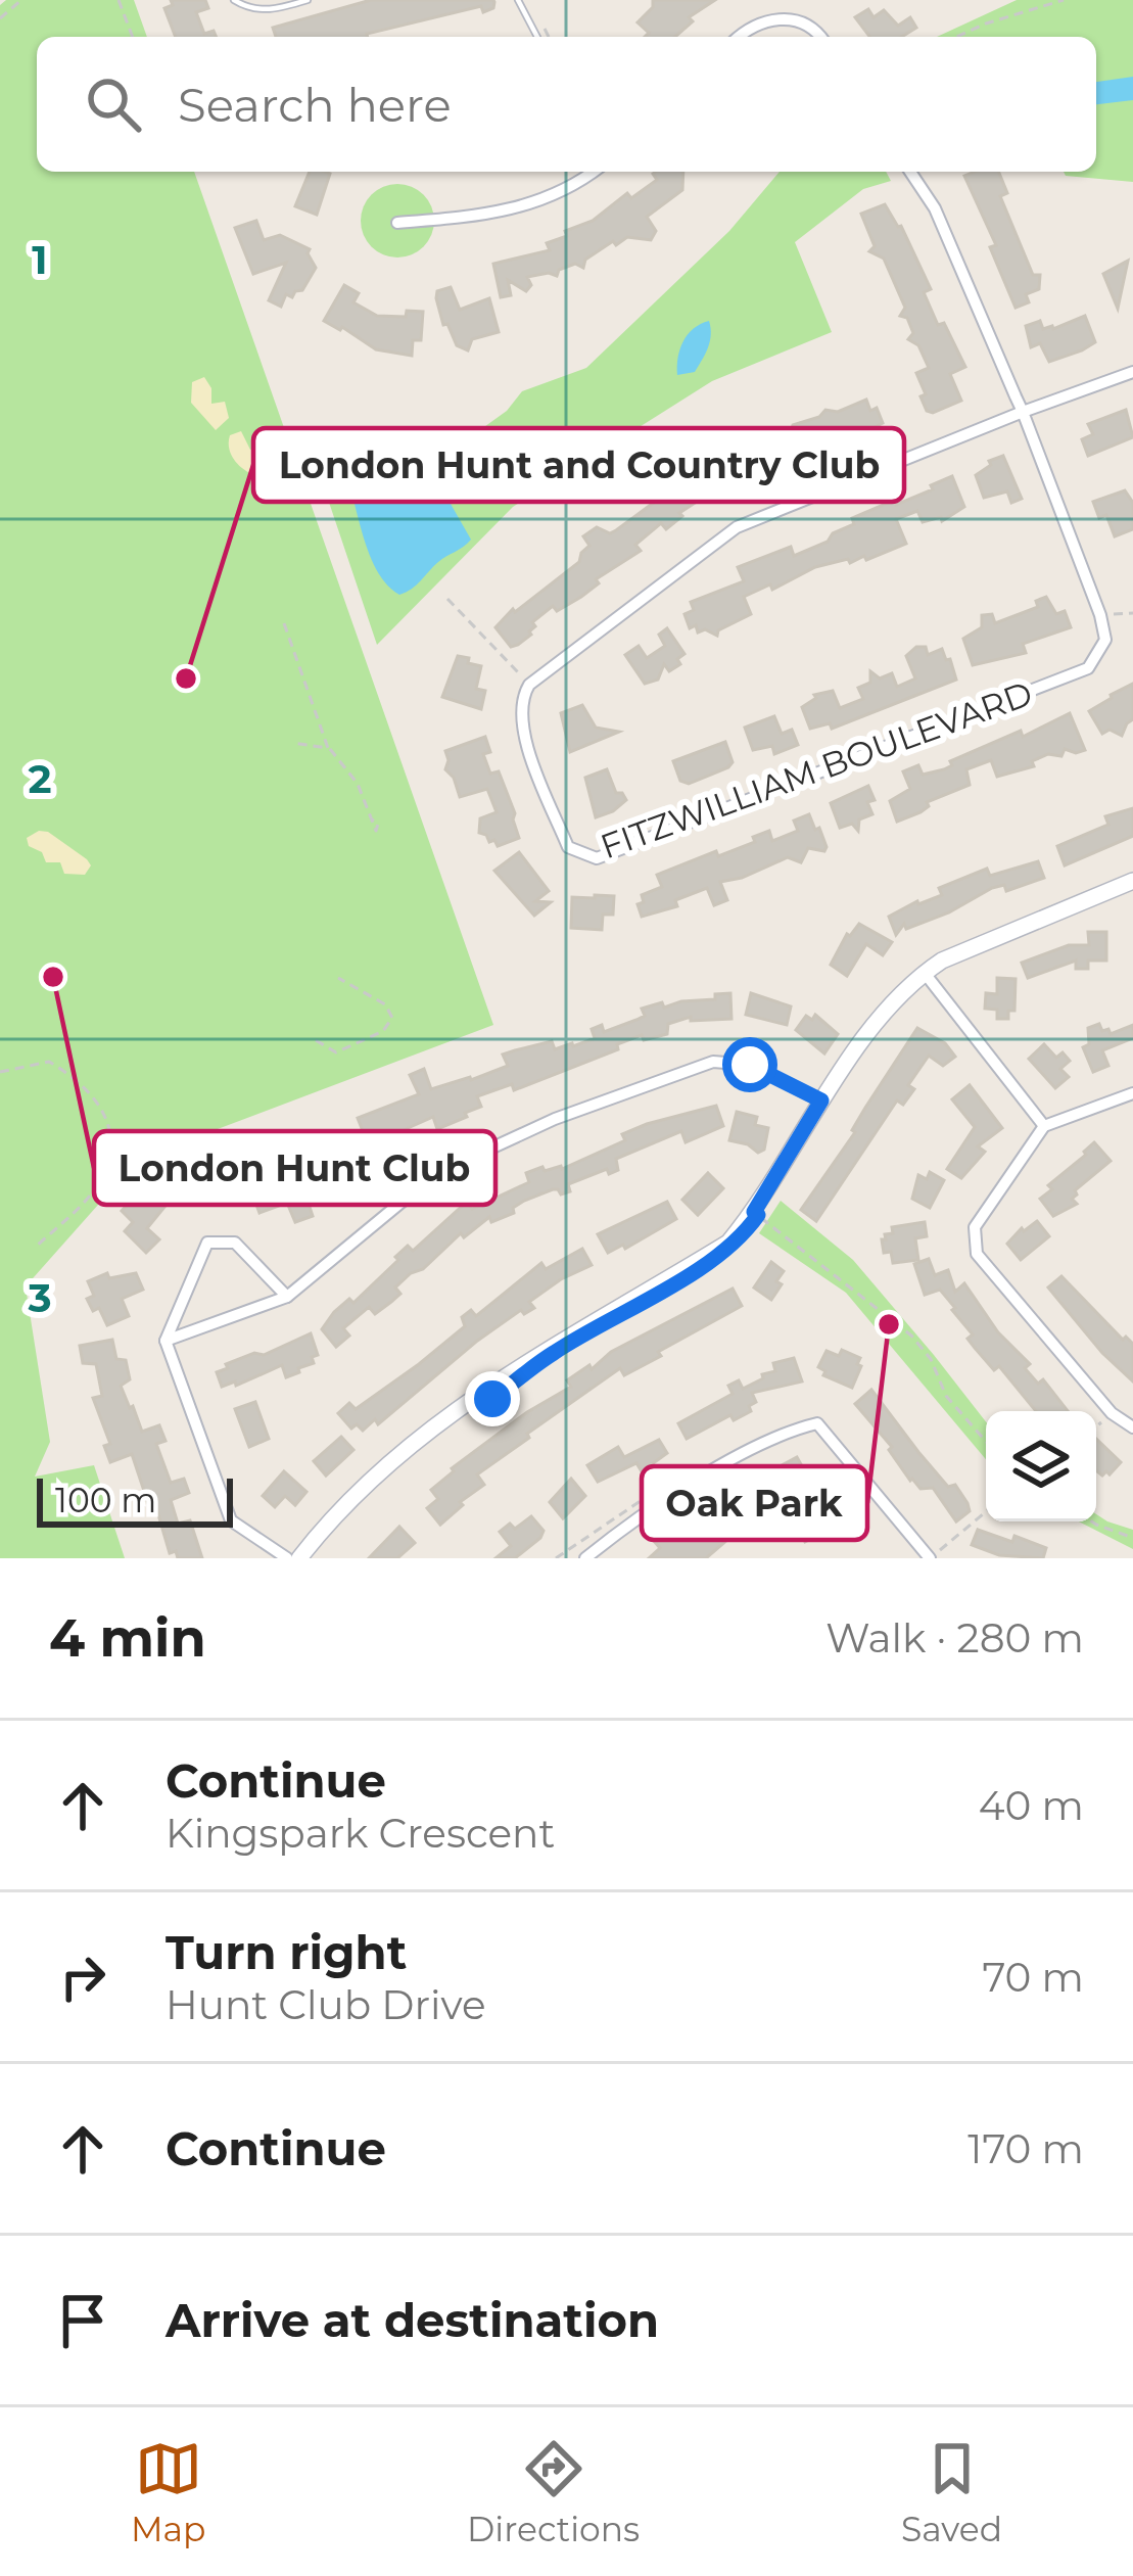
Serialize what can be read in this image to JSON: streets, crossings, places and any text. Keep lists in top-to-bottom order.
{
  "streets": {
    "street": ["FITZWILLIAM BOULEVARD"]
  },
  "places": ["London Hunt and Country Club", "London Hunt Club", "Oak Park"],
  "scale_bar": "100 m",
  "page": {
    "search": "Search here",
    "scale": "100 m",
    "heading": ["4 min", "Walk · 280 m"],
    "list": [
      ["Continue", "Kingspark Crescent", "40 m"],
      ["Turn right", "Hunt Club Drive", "70 m"],
      ["Continue", "170 m"],
      "Arrive at destination"
    ],
    "nav": ["Map", "Directions", "Saved"]
  },
  "grid": {
    "rows": ["1", "2", "3"]
  }
}
